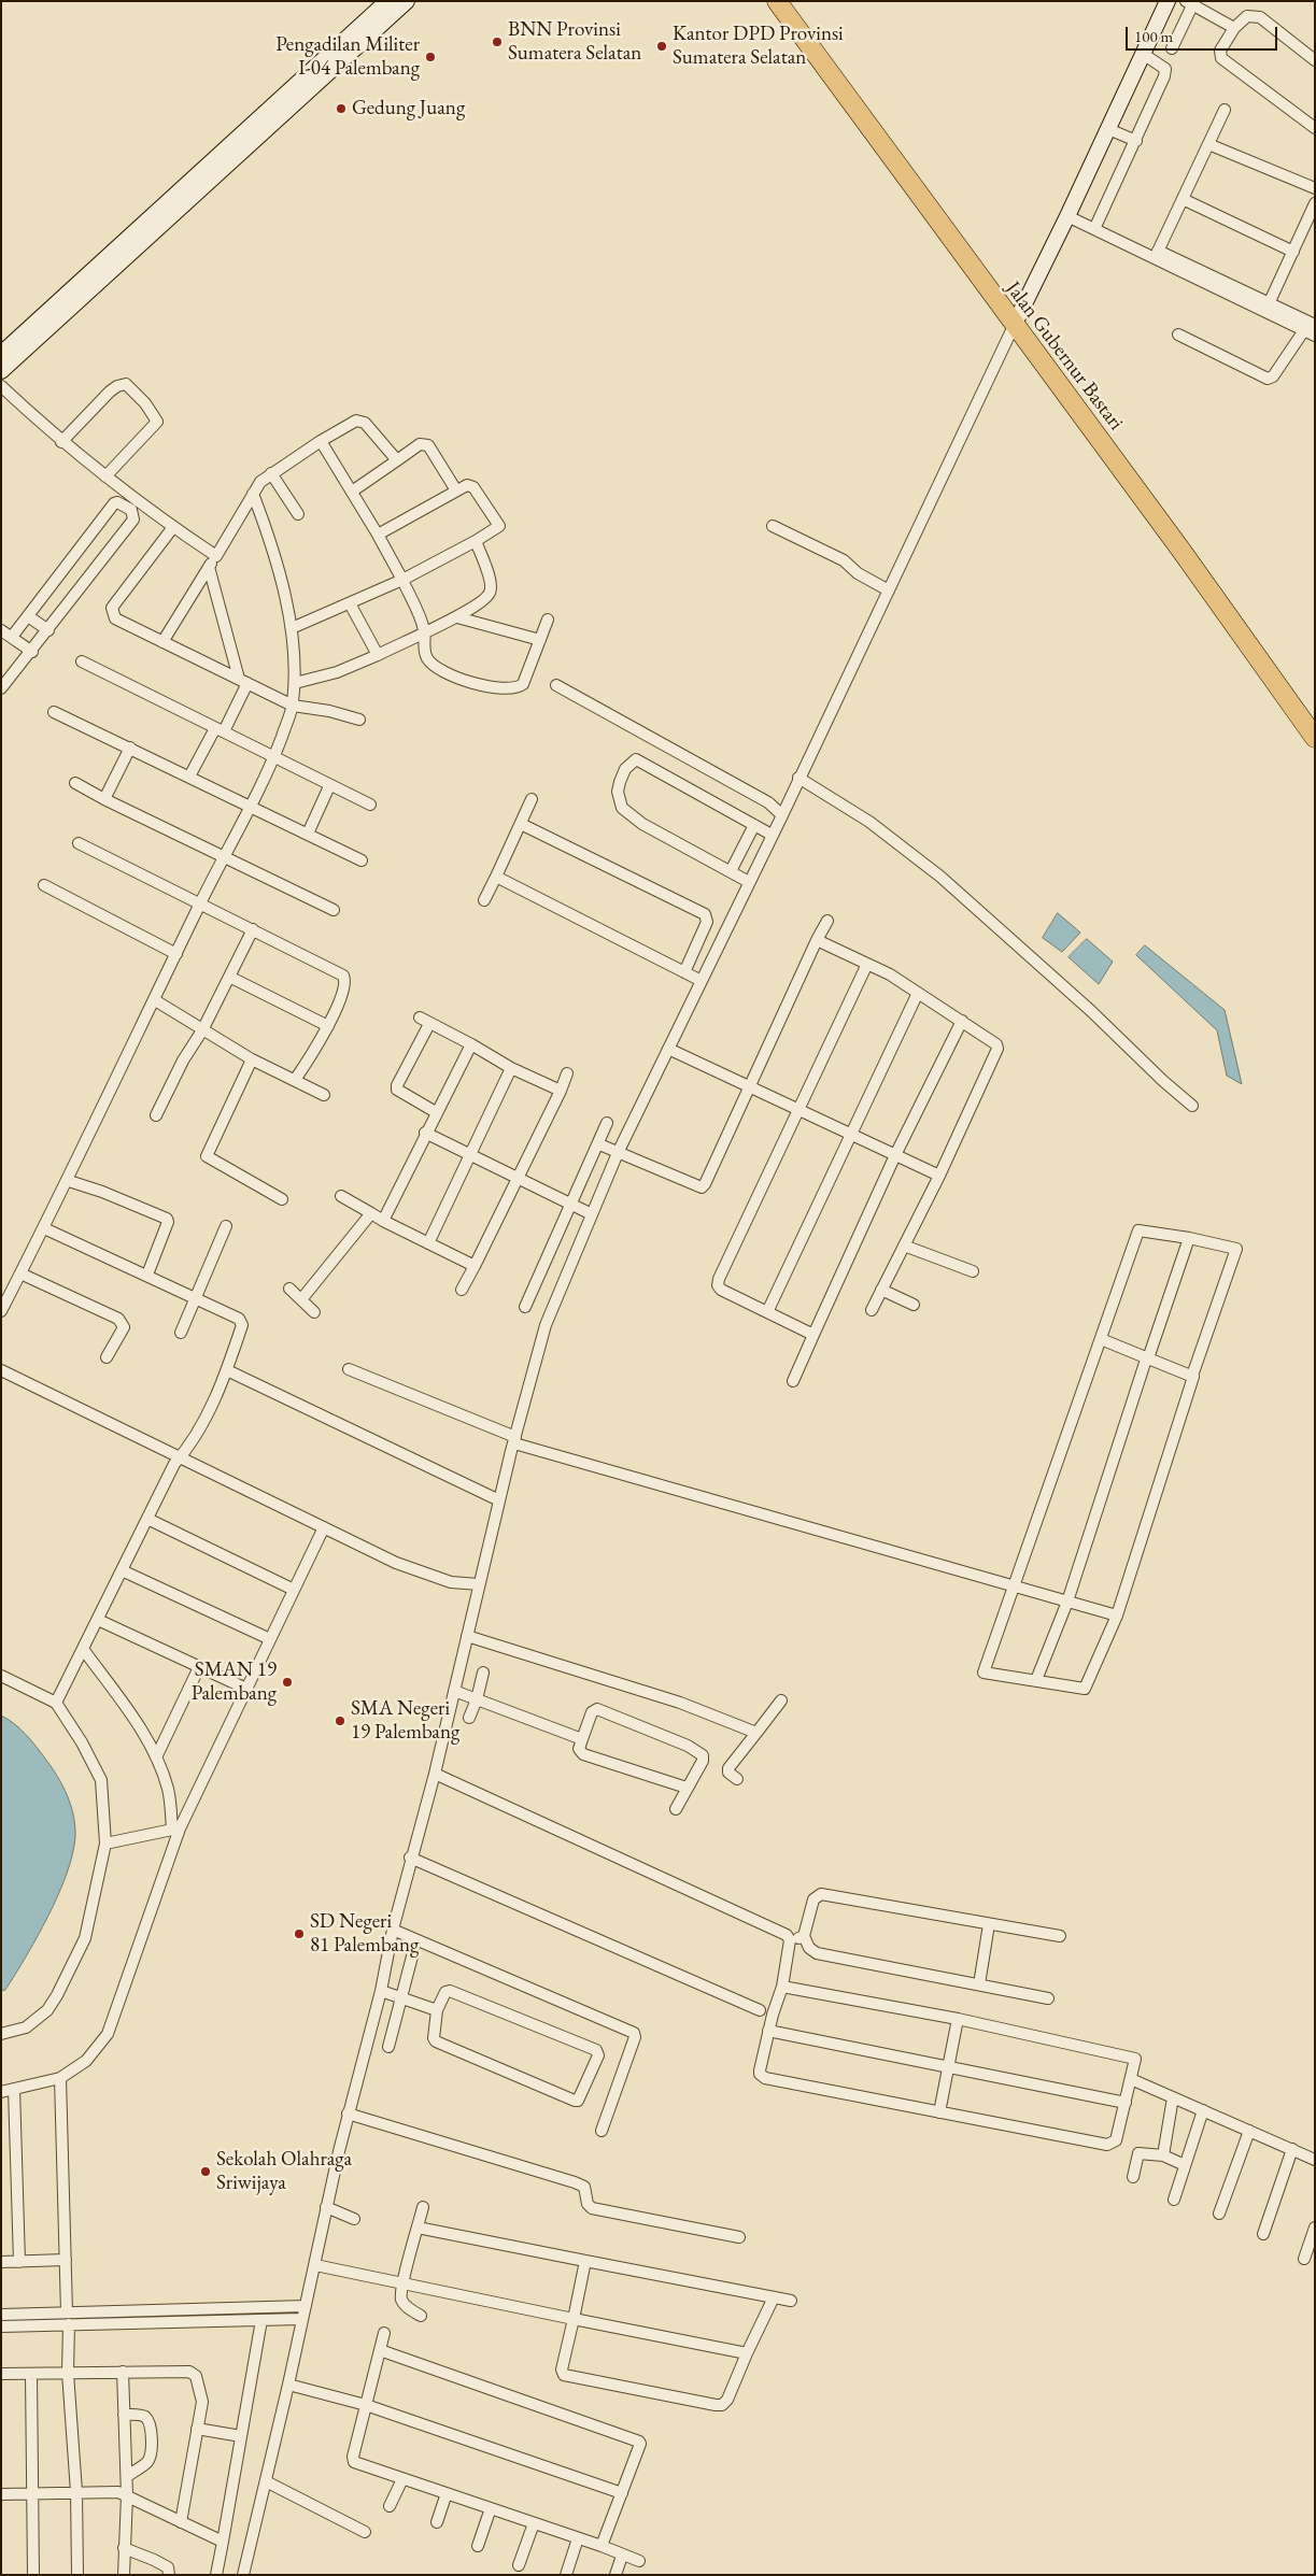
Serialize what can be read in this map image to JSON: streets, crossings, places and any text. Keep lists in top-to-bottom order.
{
  "streets": {
    "highway": ["Jalan Gubernur Bastari"]
  },
  "places": [
    "BNN Provinsi Sumatera Selatan",
    "Kantor DPD Provinsi Sumatera Selatan",
    "Pengadilan Militer I-04 Palembang",
    "Gedung Juang",
    "SMAN 19 Palembang",
    "SMA Negeri 19 Palembang",
    "SD Negeri 81 Palembang",
    "Sekolah Olahraga Sriwijaya"
  ],
  "scale_bar": "100 m"
}
